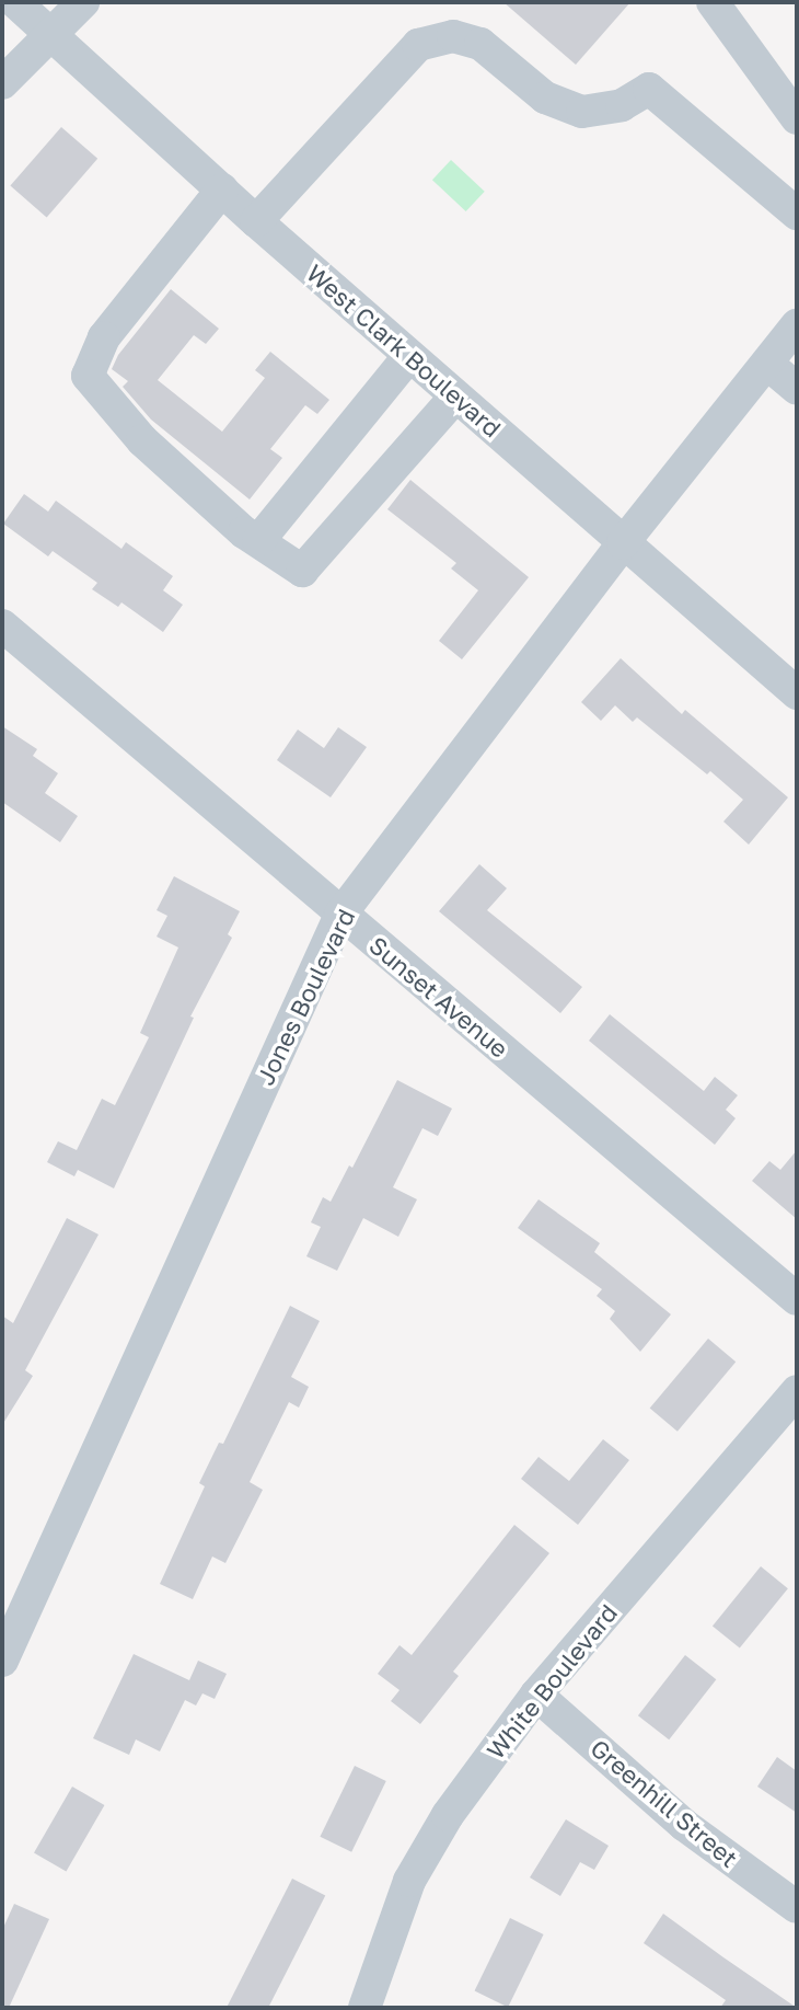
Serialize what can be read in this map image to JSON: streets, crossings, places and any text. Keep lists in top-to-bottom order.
{
  "streets": {
    "street": [
      "West Clark Boulevard",
      "Jones Boulevard",
      "Sunset Avenue",
      "White Boulevard",
      "Greenhill Street"
    ]
  },
  "crossings": [
    ["West Clark Boulevard", "Jones Boulevard"],
    ["Jones Boulevard", "Sunset Avenue"],
    ["White Boulevard", "Greenhill Street"]
  ]
}
